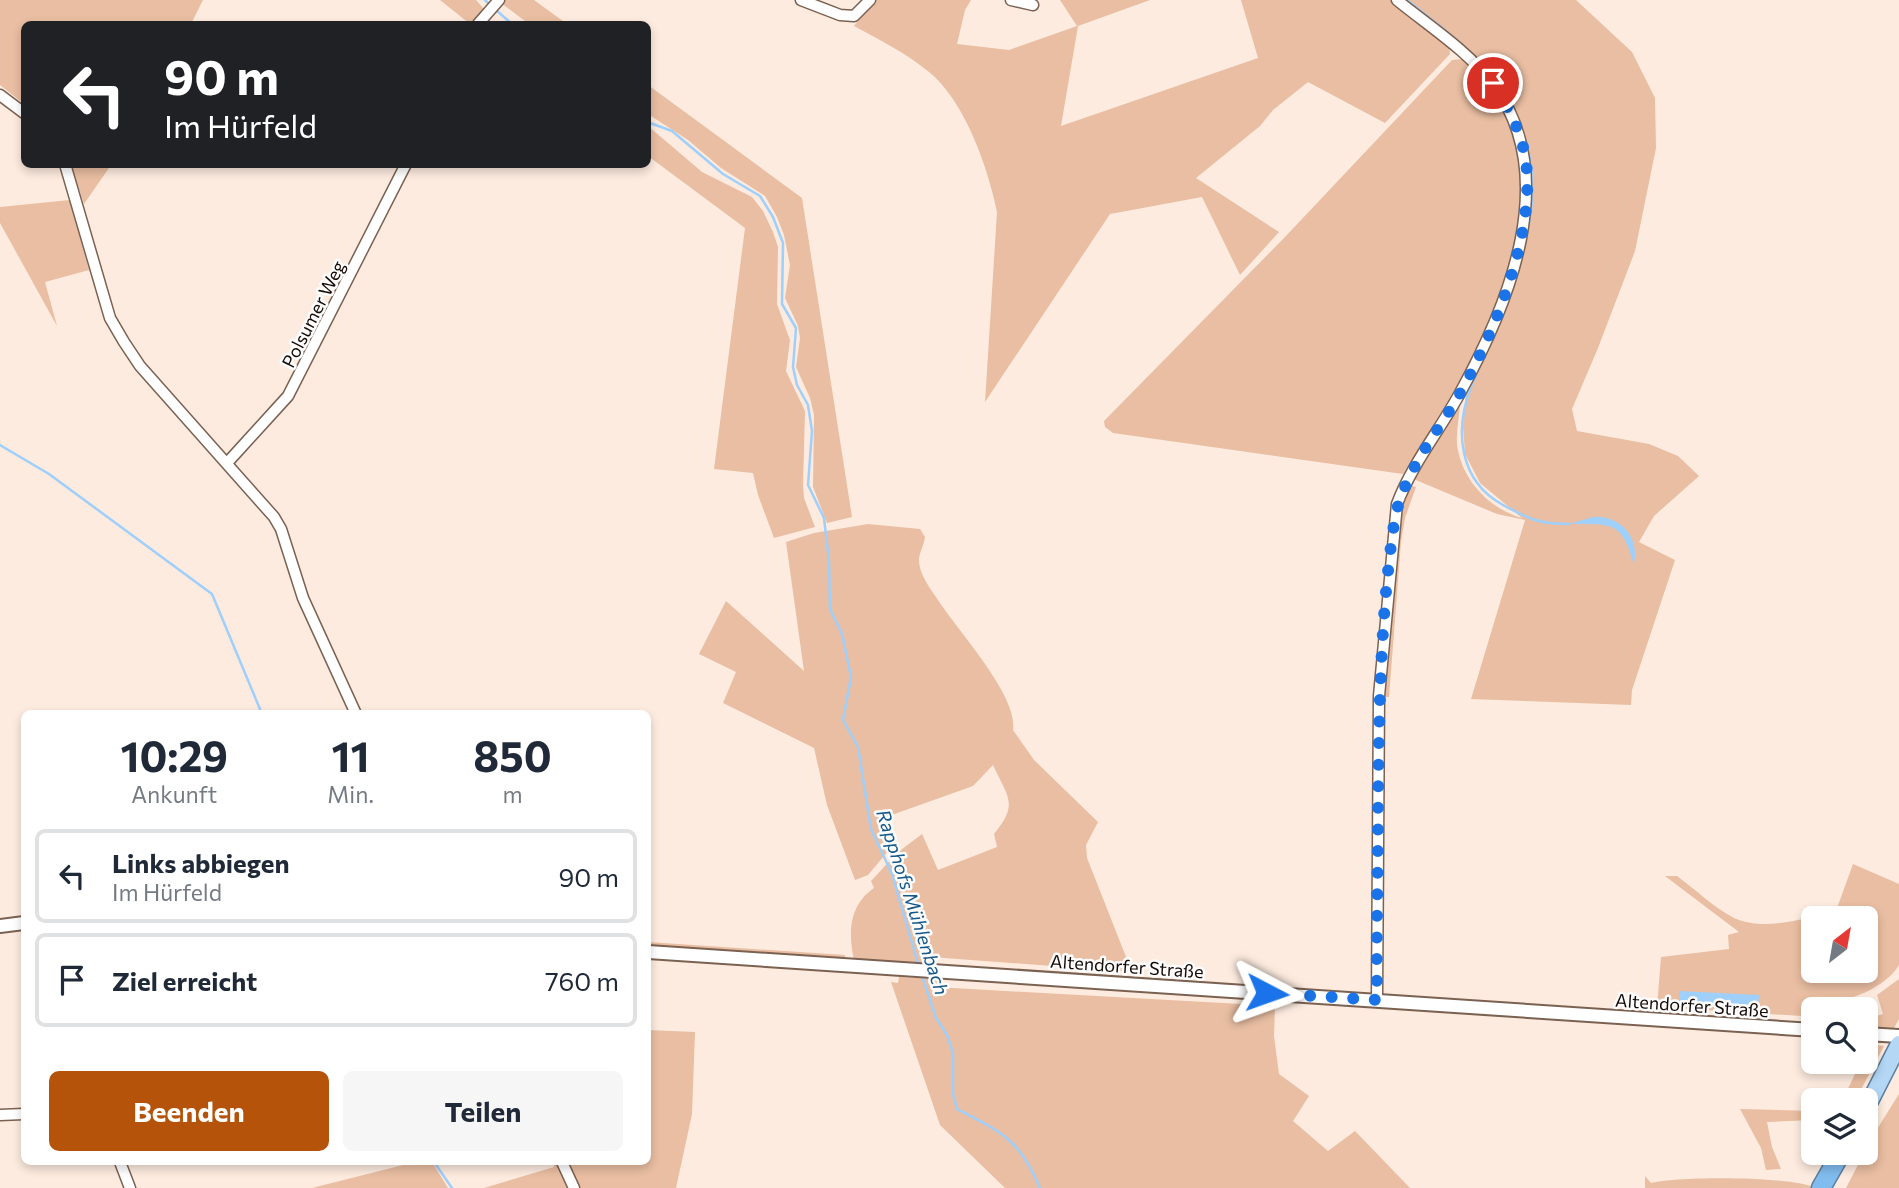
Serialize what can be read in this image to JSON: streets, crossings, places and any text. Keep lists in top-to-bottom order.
{
  "streets": {
    "street": ["Polsumer Weg", "Altendorfer Straße"]
  },
  "water": ["Rapphofs Mühlenbach"],
  "north": "top right",
  "page": {
    "turn": ["90 m", "Im Hürfeld"],
    "eta": [
      "10:29",
      "Ankunft",
      "11",
      "Min.",
      "850",
      "m"
    ],
    "list": [
      {
        "name": "Links abbiegen",
        "note": "Im Hürfeld",
        "value": "90 m"
      },
      {
        "name": "Ziel erreicht",
        "value": "760 m"
      }
    ],
    "buttons": ["Beenden", "Teilen"]
  }
}
